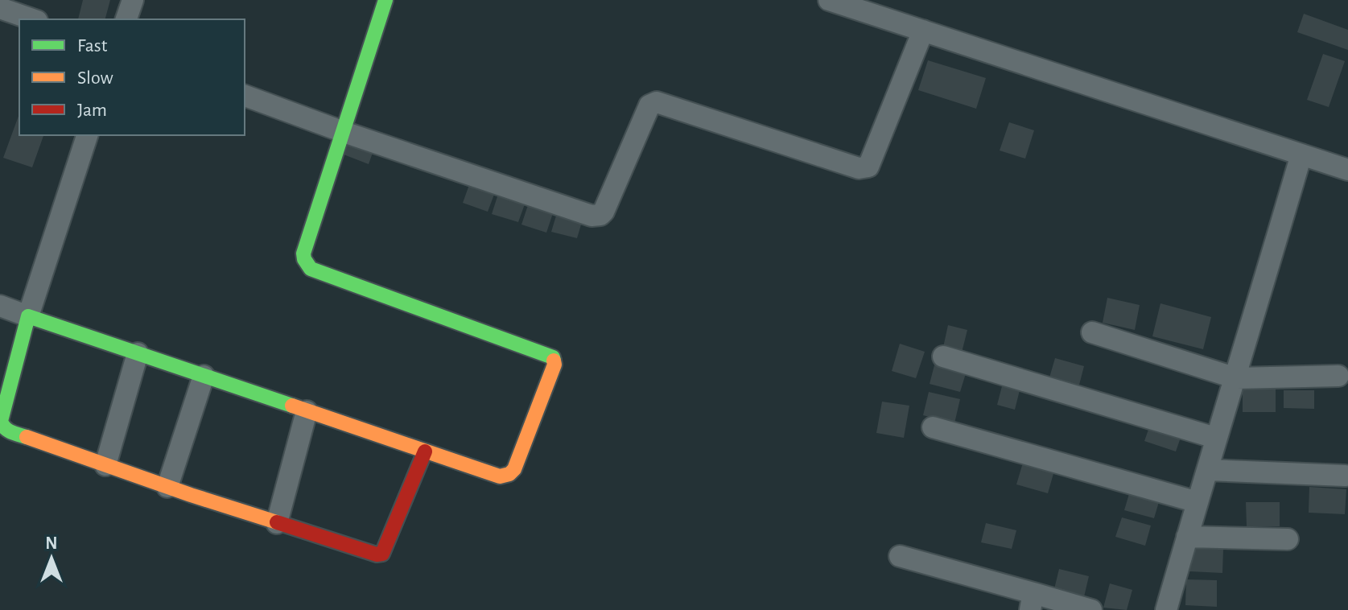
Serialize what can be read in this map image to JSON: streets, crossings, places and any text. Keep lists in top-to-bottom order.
{
  "legend": ["Fast", "Slow", "Jam"],
  "north": "top"
}
